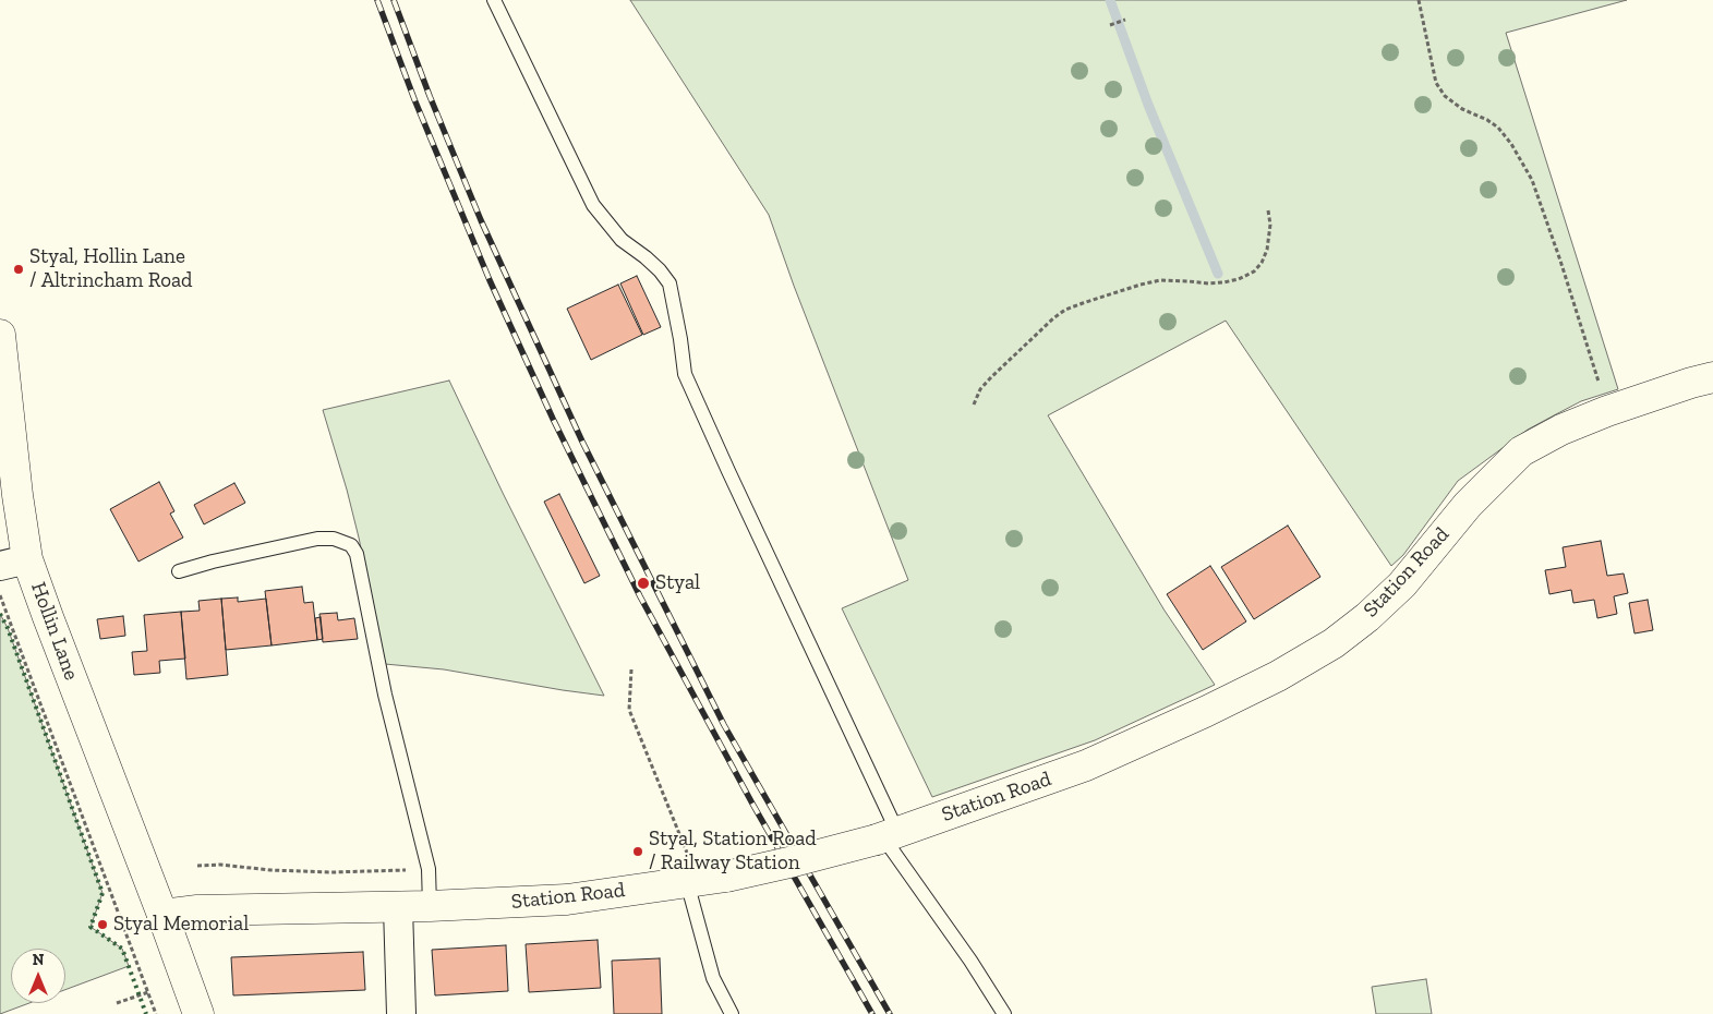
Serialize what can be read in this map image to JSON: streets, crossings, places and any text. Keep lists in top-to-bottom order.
{
  "streets": {
    "street": ["Station Road", "Hollin Lane"]
  },
  "crossings": [
    ["Station Road", "Hollin Lane"]
  ],
  "places": [
    "Styal, Hollin Lane / Altrincham Road",
    "Styal",
    "Styal, Station Road / Railway Station",
    "Styal Memorial"
  ],
  "north": "top"
}
